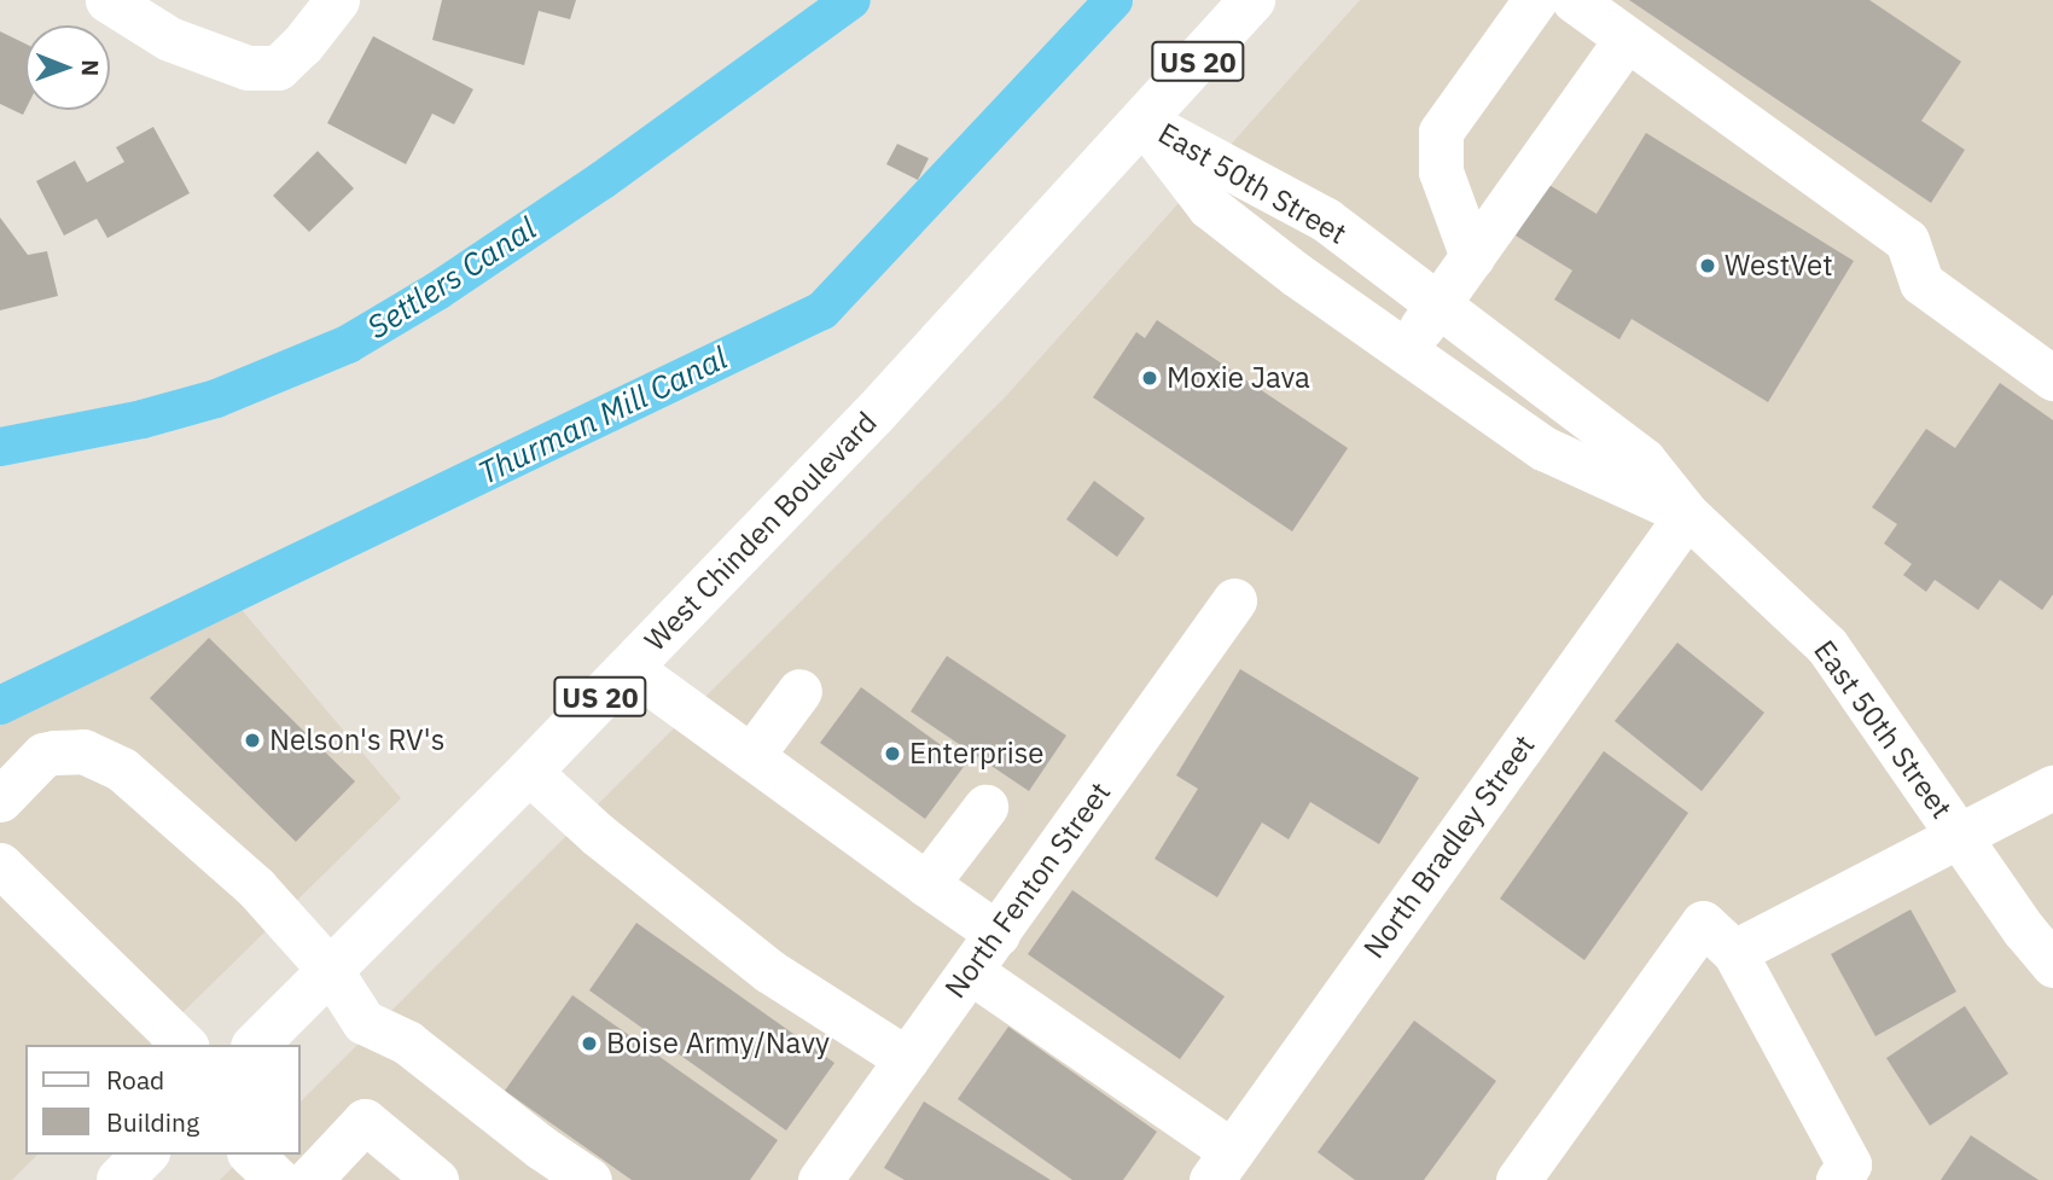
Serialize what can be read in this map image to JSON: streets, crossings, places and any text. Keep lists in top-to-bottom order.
{
  "streets": {
    "main road": ["US 20", "West Chinden Boulevard"],
    "street": ["East 50th Street", "North Bradley Street", "North Fenton Street"]
  },
  "crossings": [
    ["East 50th Street", "West Chinden Boulevard"],
    ["East 50th Street", "North Bradley Street"]
  ],
  "water": ["Settlers Canal", "Thurman Mill Canal"],
  "places": [
    "WestVet",
    "Moxie Java",
    "Nelson's RV's",
    "Enterprise",
    "Boise Army/Navy"
  ],
  "legend": ["Road", "Building"],
  "north": "right"
}
